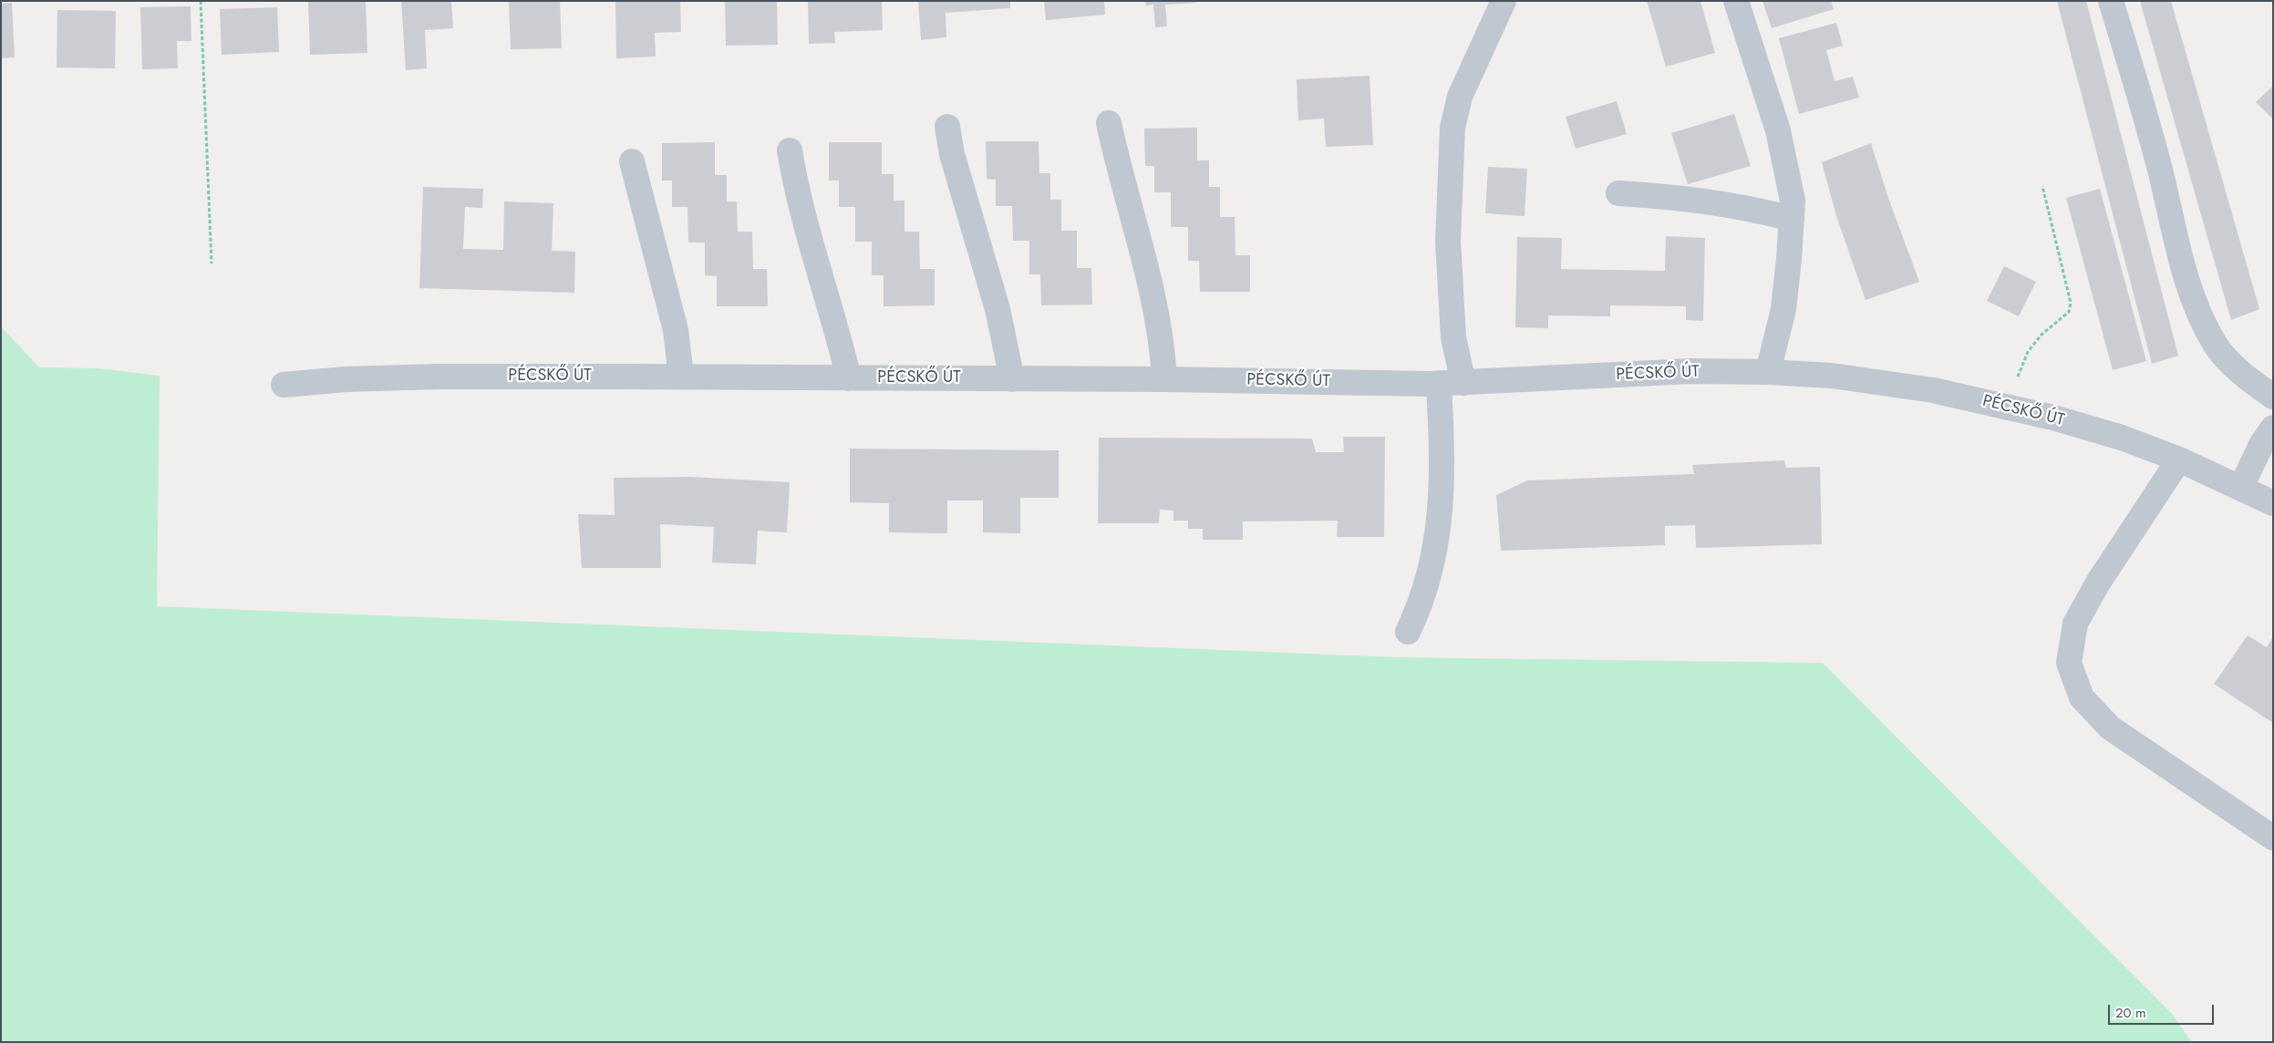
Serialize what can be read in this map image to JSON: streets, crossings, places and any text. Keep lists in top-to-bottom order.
{
  "streets": {
    "street": ["PÉCSKŐ ÚT"]
  },
  "scale_bar": "20 m"
}
